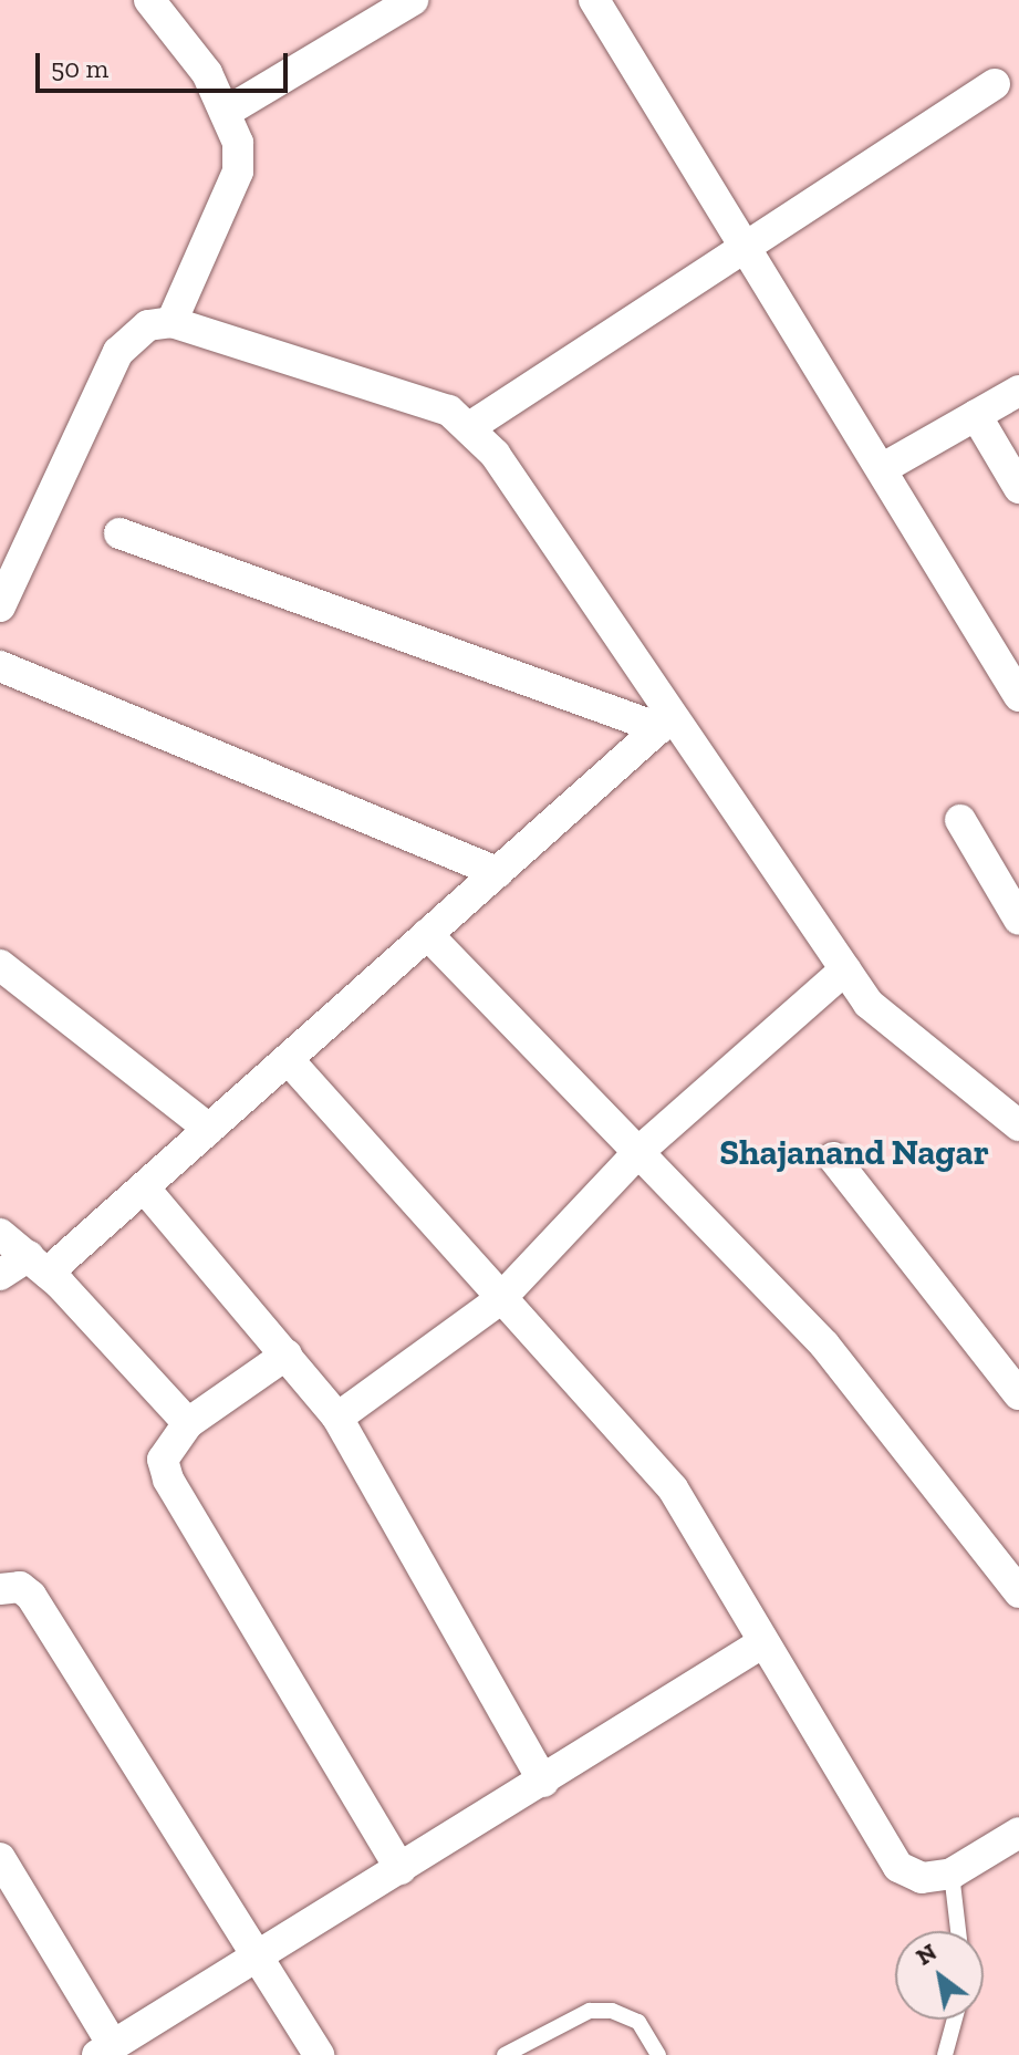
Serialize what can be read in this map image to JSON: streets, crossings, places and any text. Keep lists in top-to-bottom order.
{
  "districts": ["Shajanand Nagar"],
  "scale_bar": "50 m",
  "north": "top left"
}
